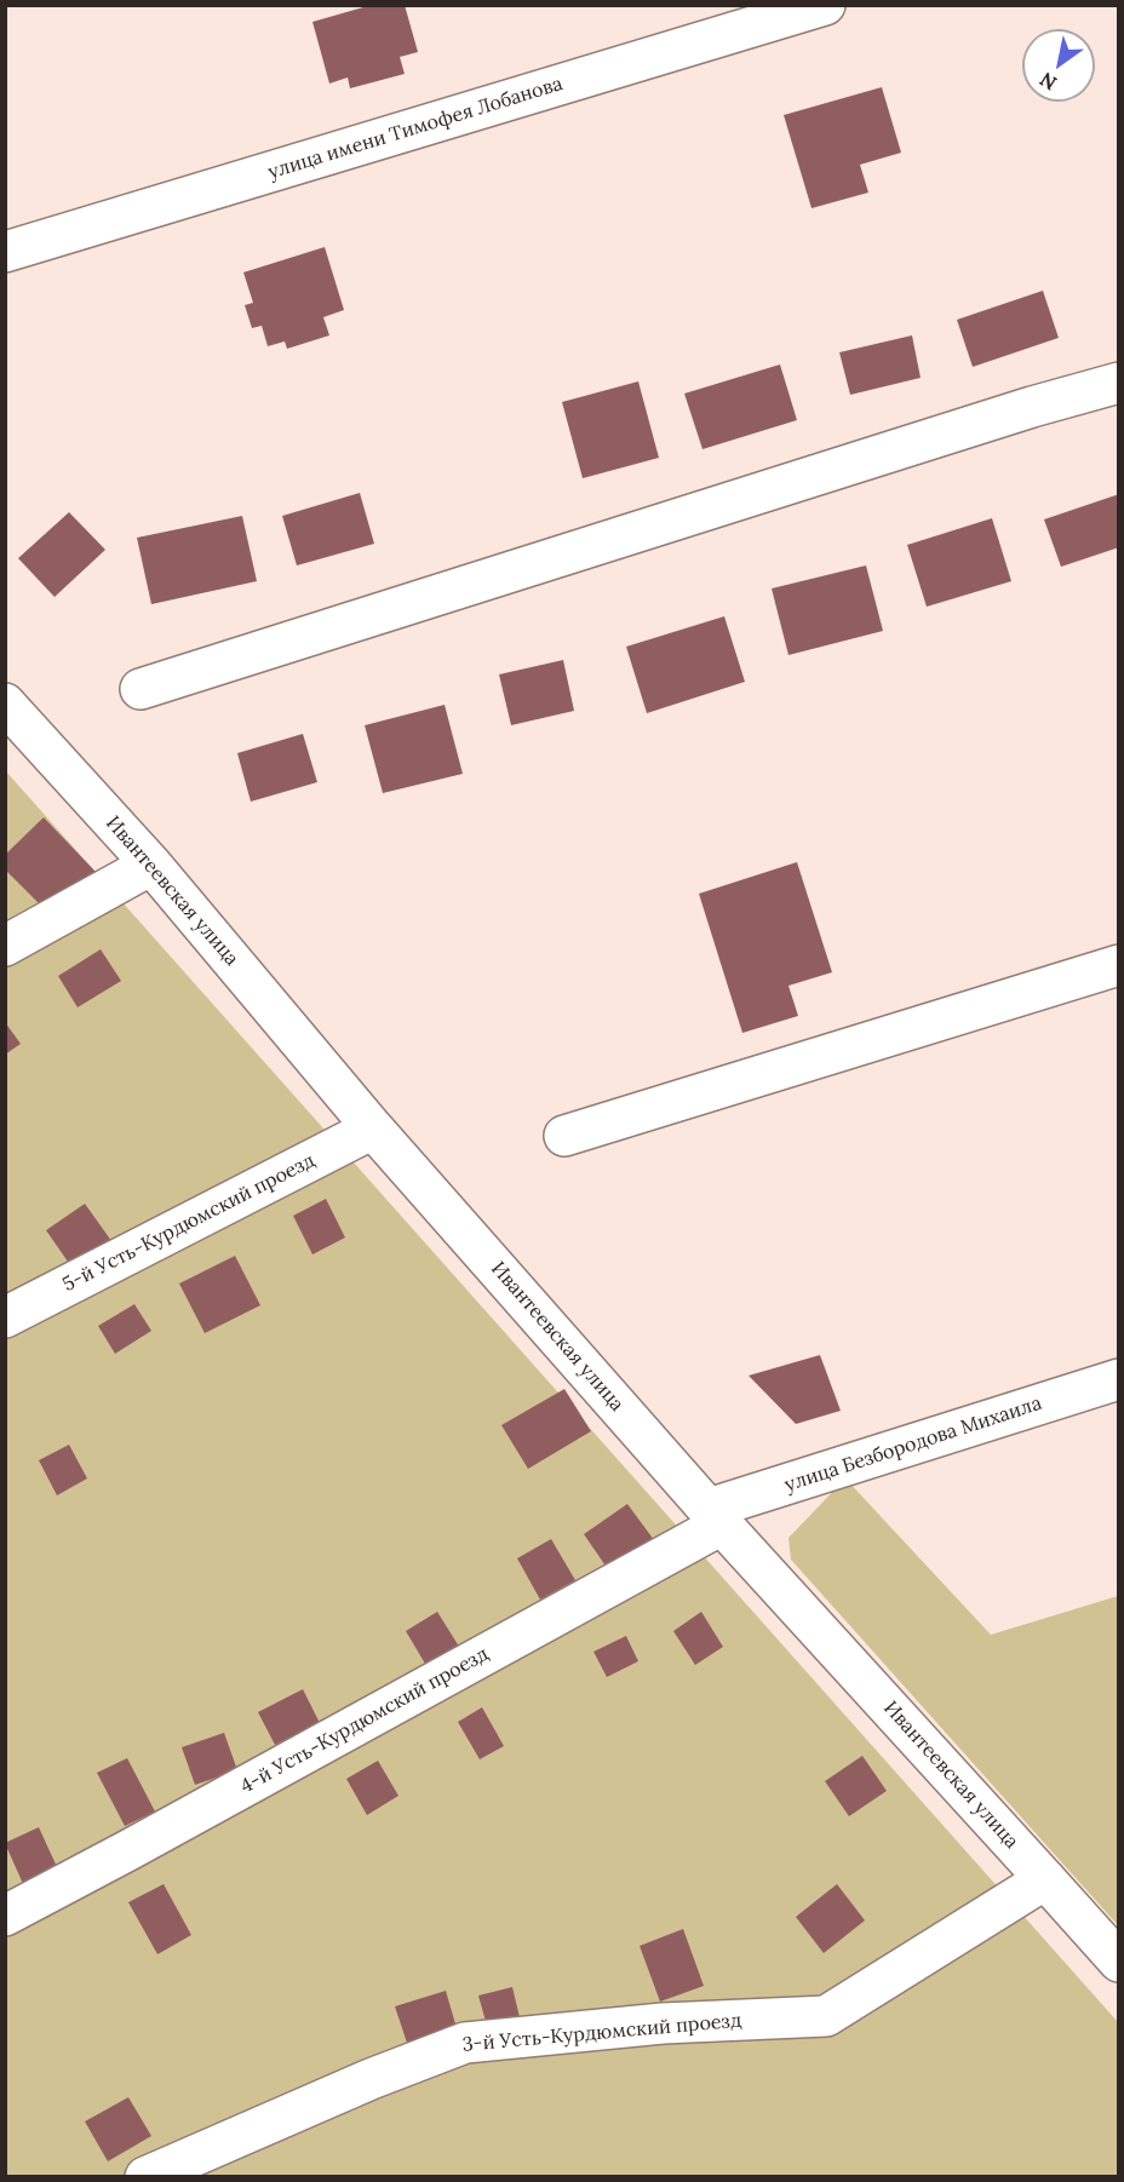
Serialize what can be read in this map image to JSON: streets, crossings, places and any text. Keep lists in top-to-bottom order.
{
  "streets": {
    "street": [
      "улица имени Тимофея Лобанова",
      "Ивантеевская улица",
      "5-й Усть-Курдюмский проезд",
      "улица Безбородова Михаила",
      "4-й Усть-Курдюмский проезд",
      "3-й Усть-Курдюмский проезд"
    ]
  },
  "crossings": [
    ["Ивантеевская улица", "5-й Усть-Курдюмский проезд"],
    ["Ивантеевская улица", "улица Безбородова Михаила"],
    ["Ивантеевская улица", "4-й Усть-Курдюмский проезд"],
    ["Ивантеевская улица", "3-й Усть-Курдюмский проезд"],
    ["улица Безбородова Михаила", "4-й Усть-Курдюмский проезд"]
  ],
  "north": "bottom left"
}
